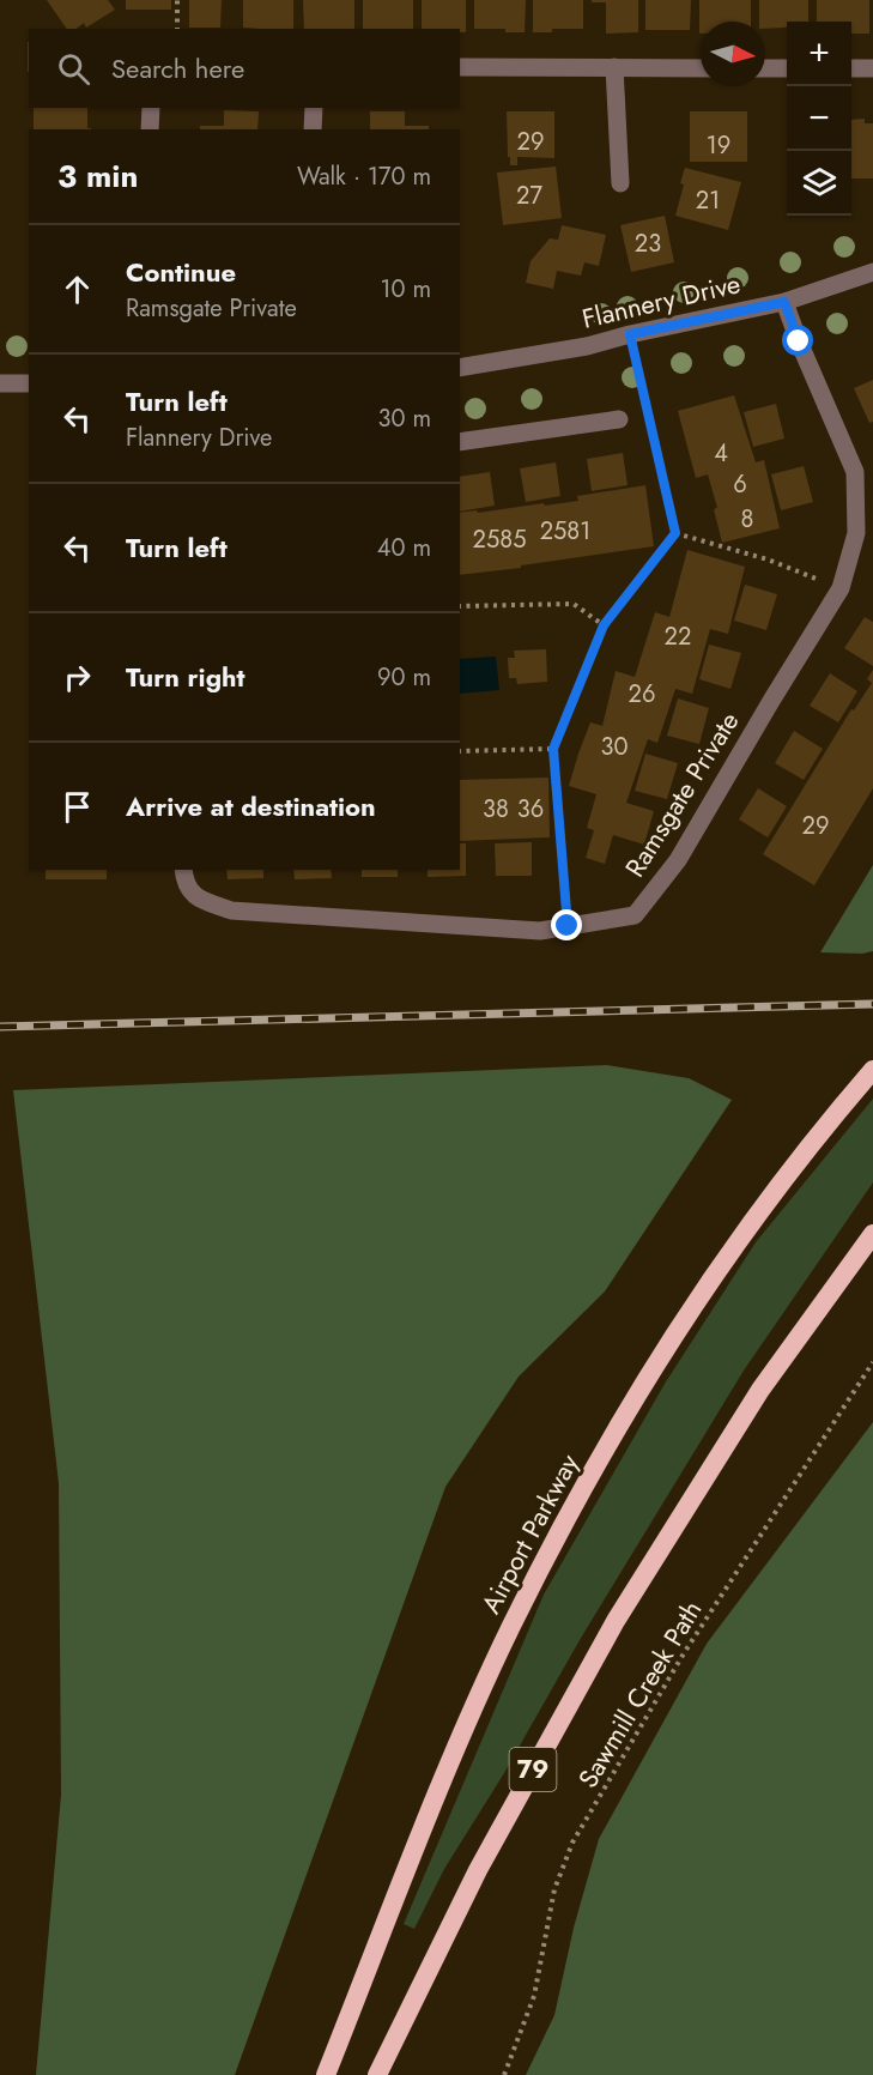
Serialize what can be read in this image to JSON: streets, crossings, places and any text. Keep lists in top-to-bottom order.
{
  "streets": {
    "highway": ["Airport Parkway", "79"],
    "street": ["Flannery Drive", "Ramsgate Private"],
    "path": ["Sawmill Creek Path"]
  },
  "crossings": [
    ["Flannery Drive", "Ramsgate Private"]
  ],
  "house_numbers": [
    "29",
    "19",
    "27",
    "21",
    "23",
    "4",
    "6",
    "8",
    "2581",
    "2585",
    "22",
    "26",
    "30",
    "38",
    "36",
    "29"
  ],
  "north": "right",
  "page": {
    "map_buttons": ["+", "−"],
    "search": "Search here",
    "heading": ["3 min", "Walk · 170 m"],
    "list": [
      ["Continue", "Ramsgate Private", "10 m"],
      ["Turn left", "Flannery Drive", "30 m"],
      ["Turn left", "40 m"],
      ["Turn right", "90 m"],
      "Arrive at destination"
    ]
  }
}
